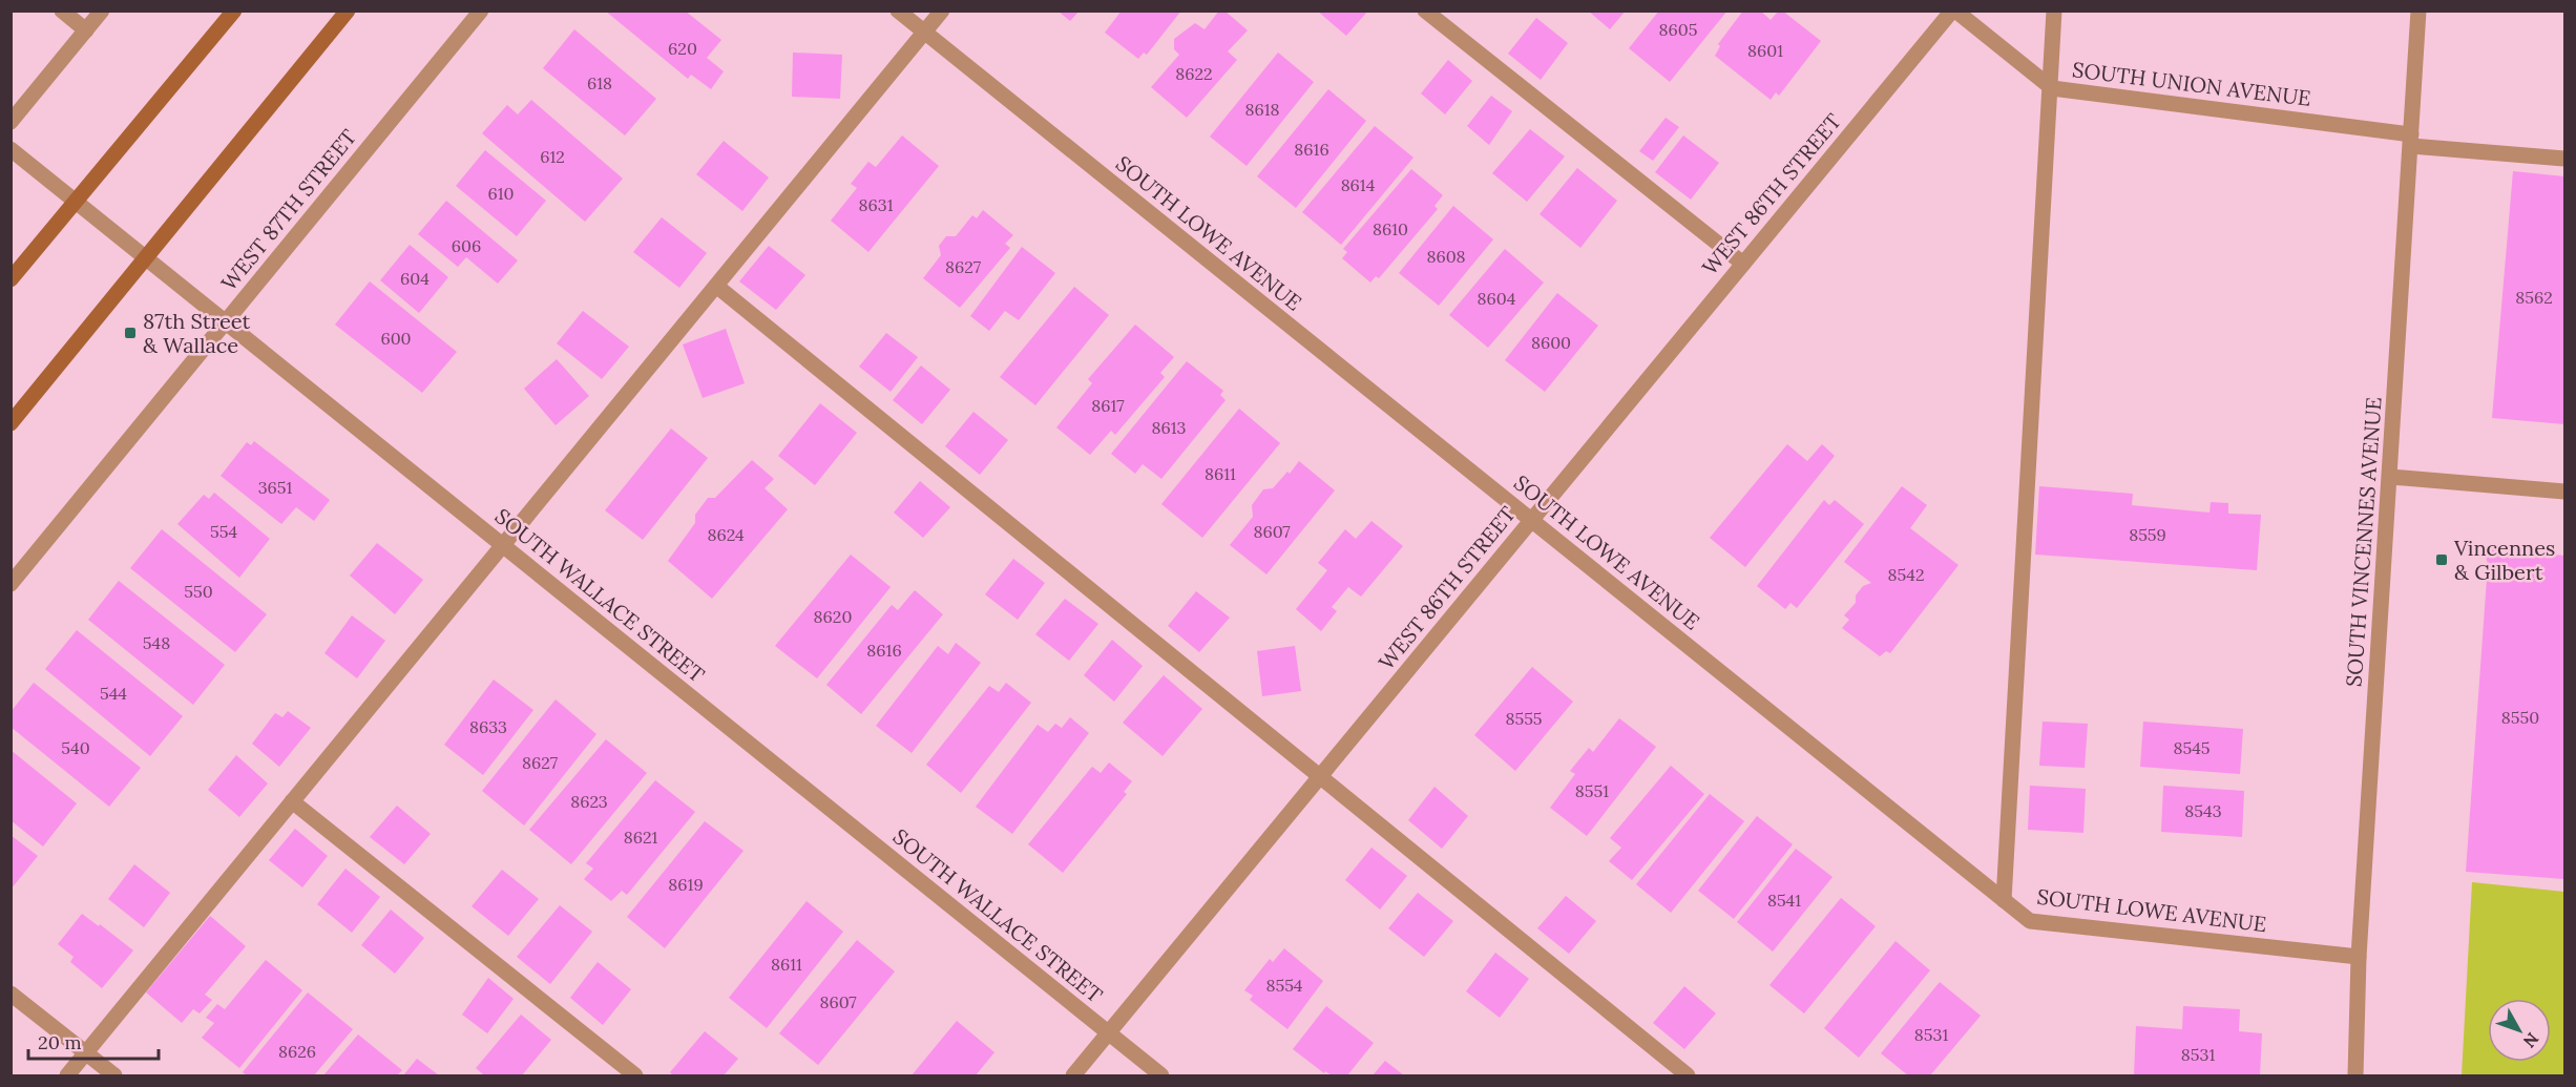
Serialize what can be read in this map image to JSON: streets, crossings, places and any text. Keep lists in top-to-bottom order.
{
  "streets": {
    "street": [
      "SOUTH UNION AVENUE",
      "WEST 86TH STREET",
      "WEST 87TH STREET",
      "SOUTH LOWE AVENUE",
      "SOUTH VINCENNES AVENUE",
      "SOUTH WALLACE STREET"
    ]
  },
  "crossings": [
    ["SOUTH UNION AVENUE", "WEST 86TH STREET"],
    ["SOUTH UNION AVENUE", "SOUTH VINCENNES AVENUE"],
    ["WEST 86TH STREET", "SOUTH LOWE AVENUE"],
    ["WEST 86TH STREET", "SOUTH WALLACE STREET"],
    ["WEST 87TH STREET", "SOUTH WALLACE STREET"],
    ["SOUTH LOWE AVENUE", "SOUTH VINCENNES AVENUE"]
  ],
  "places": {
    "transit": ["87th Street & Wallace", "Vincennes & Gilbert"]
  },
  "house_numbers": [
    "8605",
    "620",
    "8601",
    "8622",
    "618",
    "8618",
    "8616",
    "612",
    "8614",
    "610",
    "8631",
    "8610",
    "606",
    "8608",
    "8627",
    "604",
    "8562",
    "8604",
    "600",
    "8600",
    "8617",
    "8613",
    "8611",
    "3651",
    "554",
    "8607",
    "8624",
    "8559",
    "8542",
    "550",
    "8620",
    "548",
    "8616",
    "544",
    "8550",
    "8555",
    "8633",
    "540",
    "8545",
    "8627",
    "8551",
    "8623",
    "8543",
    "8621",
    "8619",
    "8541",
    "8611",
    "8554",
    "8607",
    "8531",
    "8626",
    "8531"
  ],
  "scale_bar": "20 m",
  "north": "bottom right"
}
